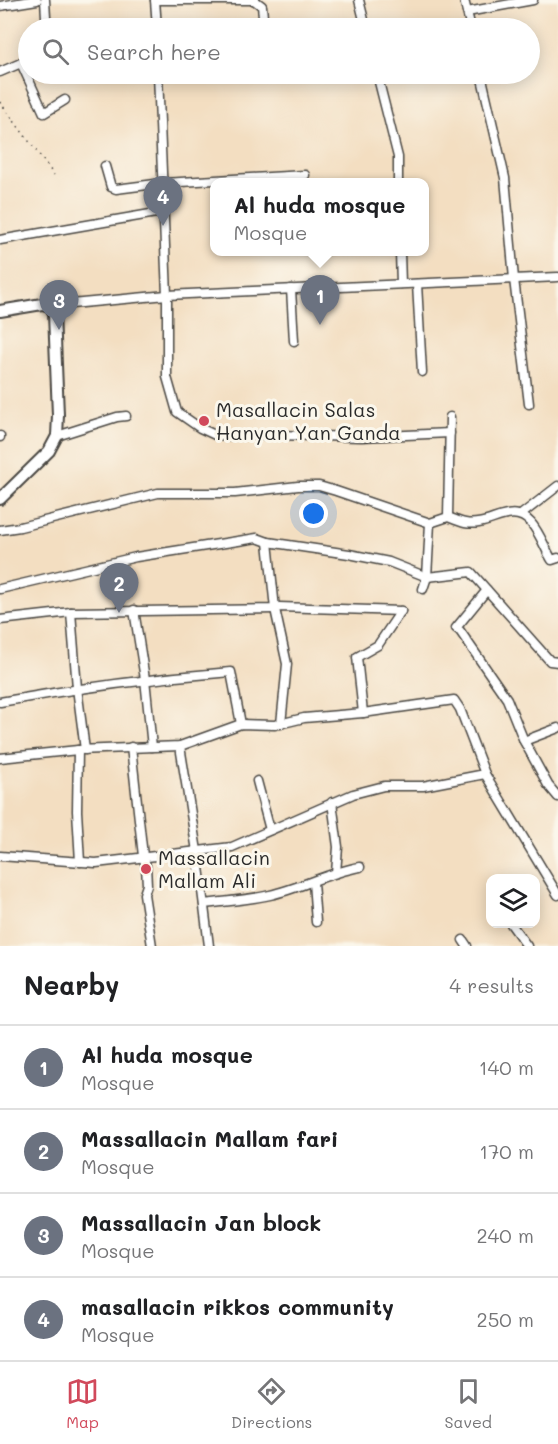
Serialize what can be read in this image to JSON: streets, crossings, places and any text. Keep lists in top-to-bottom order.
{
  "places": ["Masallacin Salas Hanyan Yan Ganda", "Massallacin Mallam Ali"],
  "page": {
    "search": "Search here",
    "pins": [
      "4",
      "1",
      "3",
      "2"
    ],
    "popup": ["Al huda mosque", "Mosque"],
    "heading": ["Nearby", "4 results"],
    "list": [
      {
        "mark": "1",
        "name": "Al huda mosque",
        "note": "Mosque",
        "value": "140 m"
      },
      {
        "mark": "2",
        "name": "Massallacin Mallam fari",
        "note": "Mosque",
        "value": "170 m"
      },
      {
        "mark": "3",
        "name": "Massallacin Jan block",
        "note": "Mosque",
        "value": "240 m"
      },
      {
        "mark": "4",
        "name": "masallacin rikkos community",
        "note": "Mosque",
        "value": "250 m"
      }
    ],
    "nav": ["Map", "Directions", "Saved"]
  }
}
